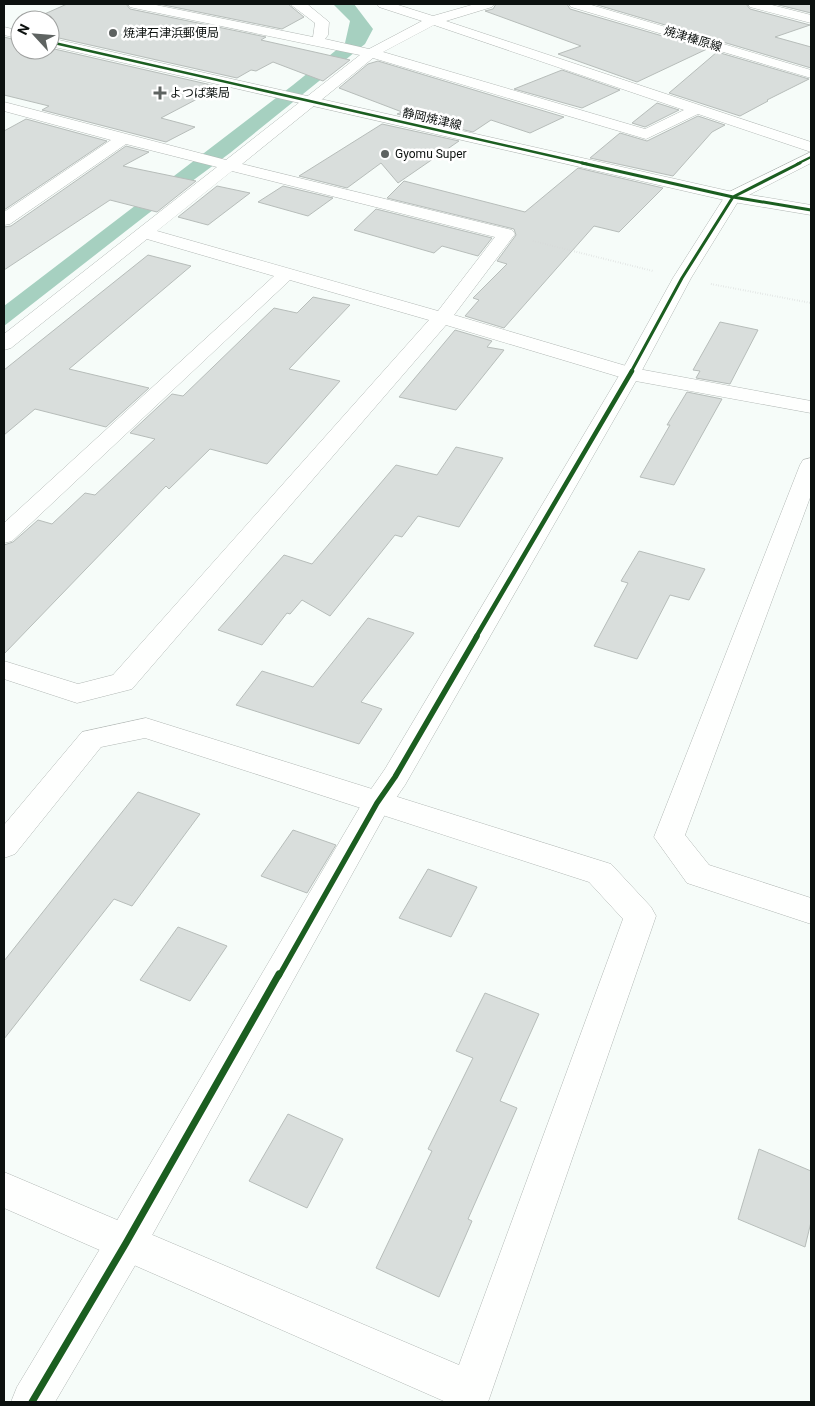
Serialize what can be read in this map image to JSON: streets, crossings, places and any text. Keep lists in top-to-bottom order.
{
  "streets": {
    "street": ["焼津榛原線", "静岡焼津線"]
  },
  "places": {
    "other": ["焼津石津浜郵便局", "Gyomu Super"],
    "health": ["よつば薬局"]
  },
  "north": "top left"
}
